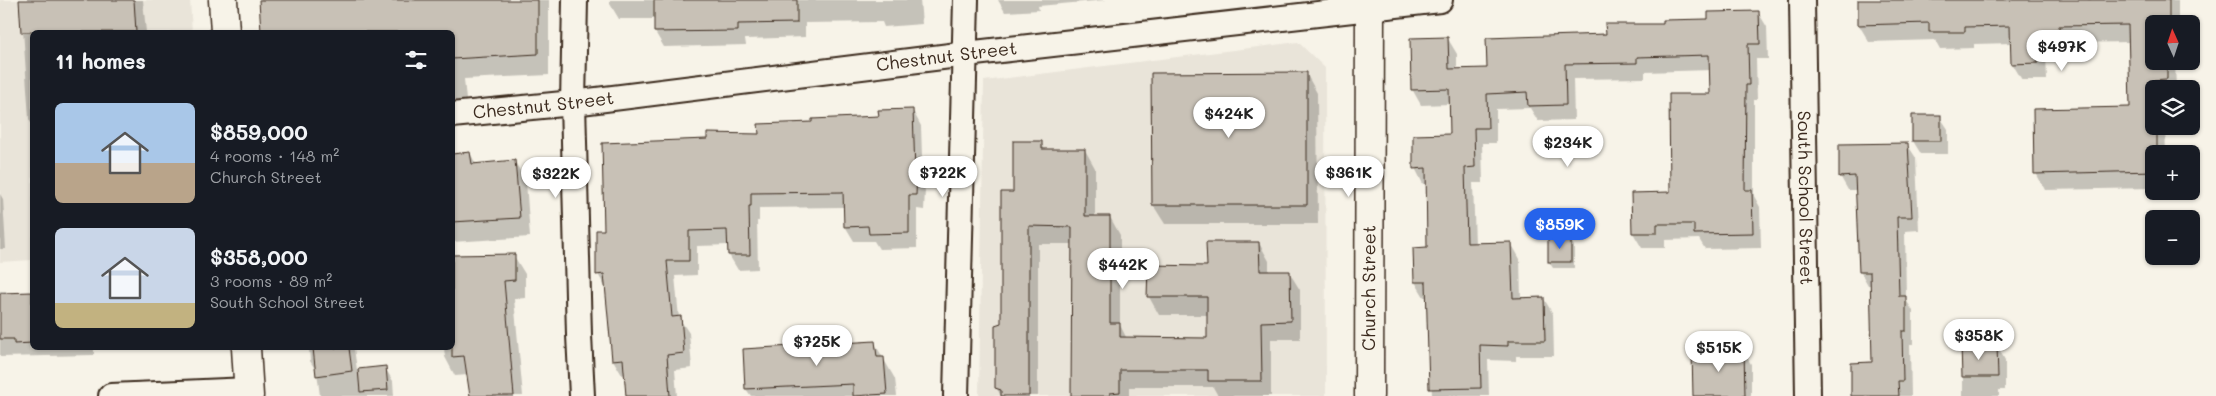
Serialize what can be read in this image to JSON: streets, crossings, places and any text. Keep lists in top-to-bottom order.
{
  "streets": {
    "street": ["Chestnut Street", "South School Street", "Church Street"]
  },
  "crossings": [
    ["Chestnut Street", "Church Street"]
  ],
  "north": "top",
  "page": {
    "map_buttons": ["+", "−"],
    "price": [
      "$497K",
      "$424K",
      "$234K",
      "$722K",
      "$361K",
      "$322K",
      "$859K",
      "$442K",
      "$358K",
      "$725K",
      "$515K"
    ],
    "heading": "11 homes",
    "list": [
      {
        "name": "$859,000",
        "note": "4 rooms · 148 m² · Church Street"
      },
      {
        "name": "$358,000",
        "note": "3 rooms · 89 m² · South School Street"
      }
    ]
  }
}
